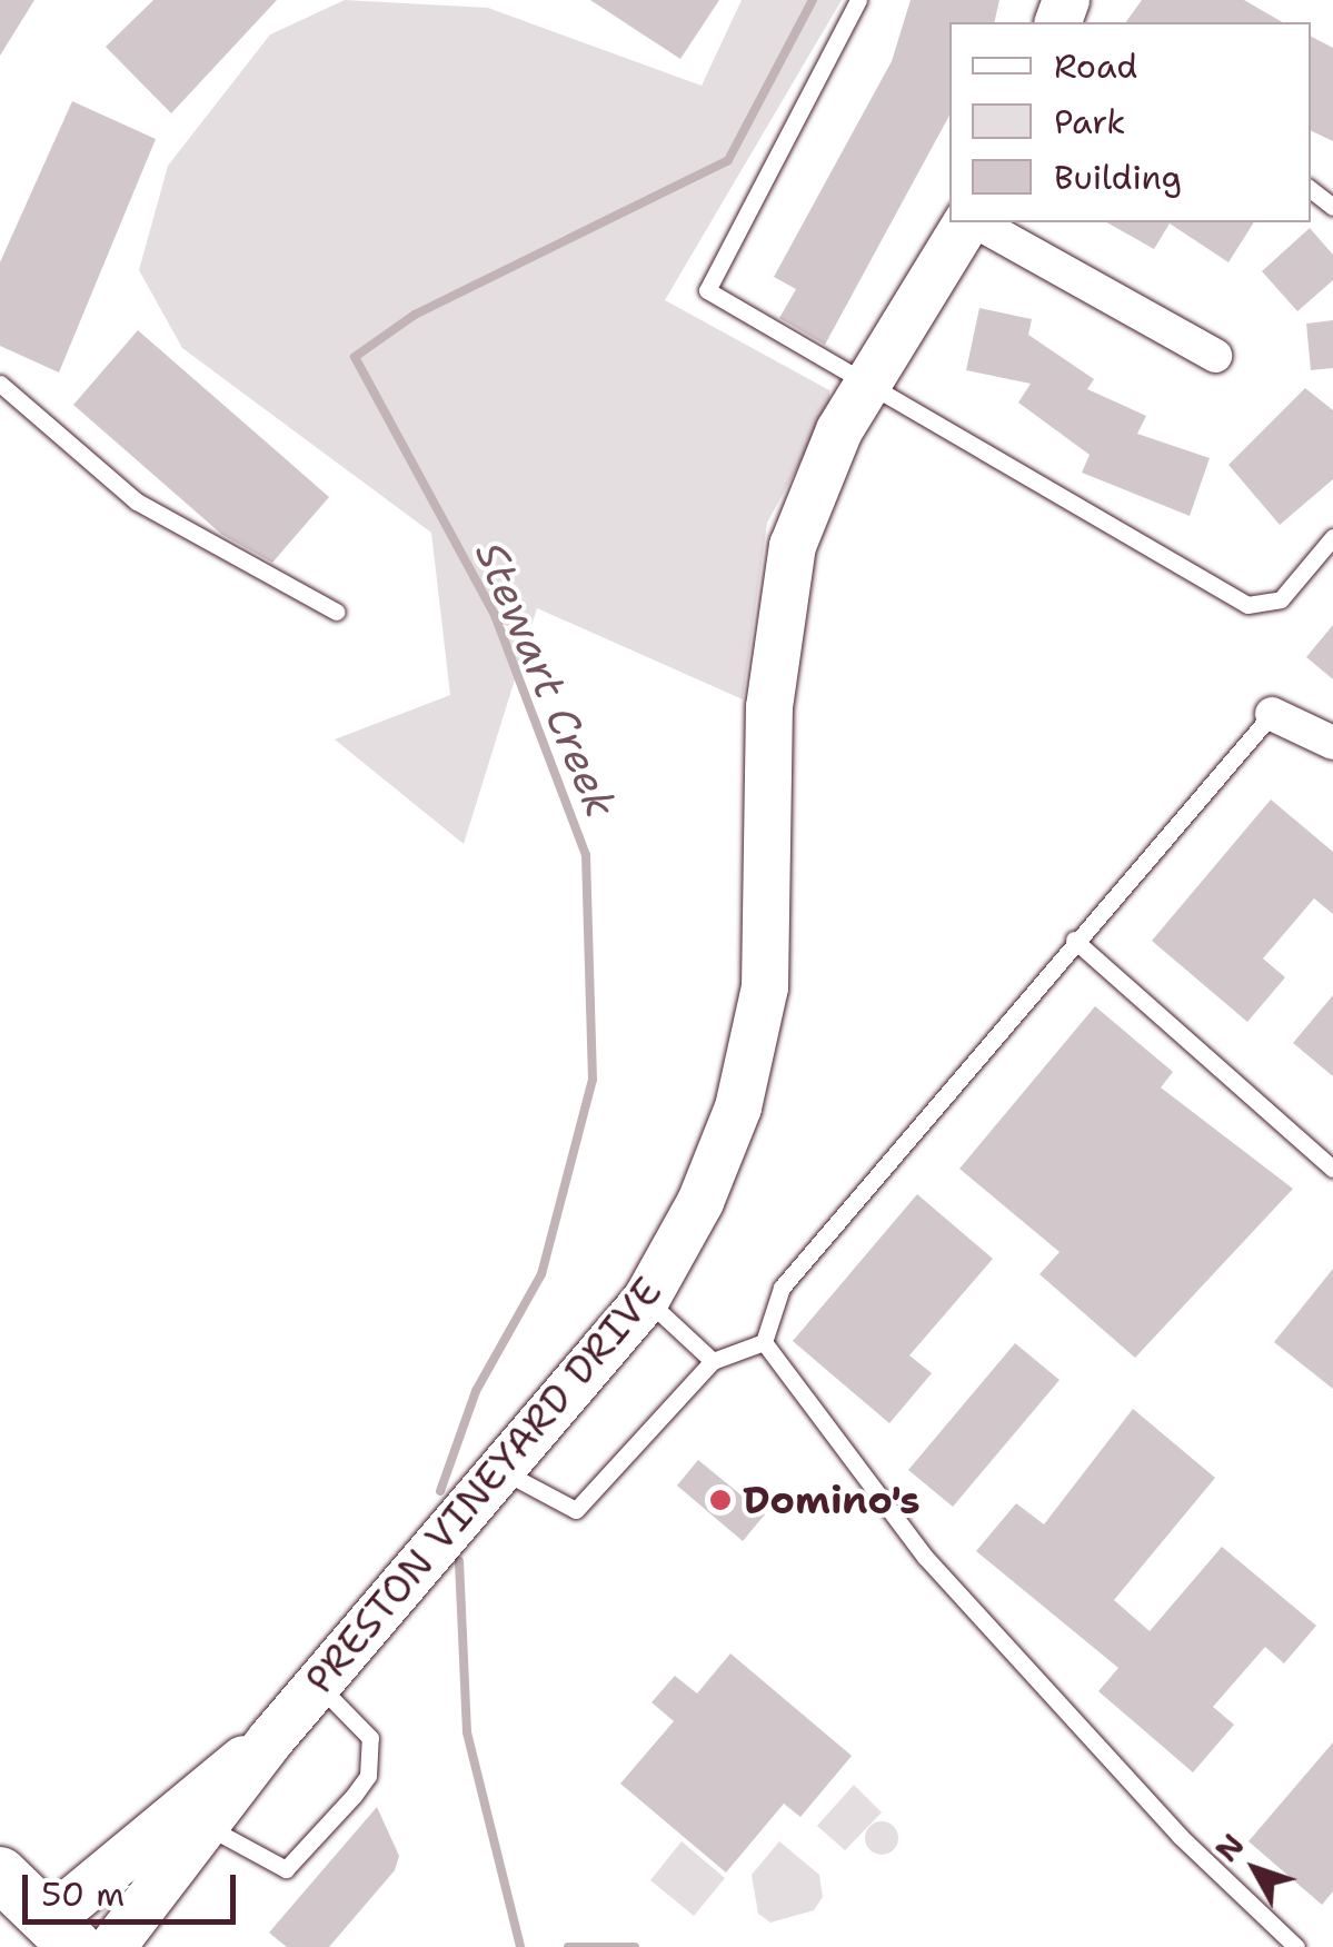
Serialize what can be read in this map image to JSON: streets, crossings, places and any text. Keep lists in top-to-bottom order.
{
  "streets": {
    "street": ["PRESTON VINEYARD DRIVE"]
  },
  "water": ["Stewart Creek"],
  "places": ["Domino's"],
  "legend": ["Road", "Park", "Building"],
  "scale_bar": "50 m",
  "north": "top left"
}
